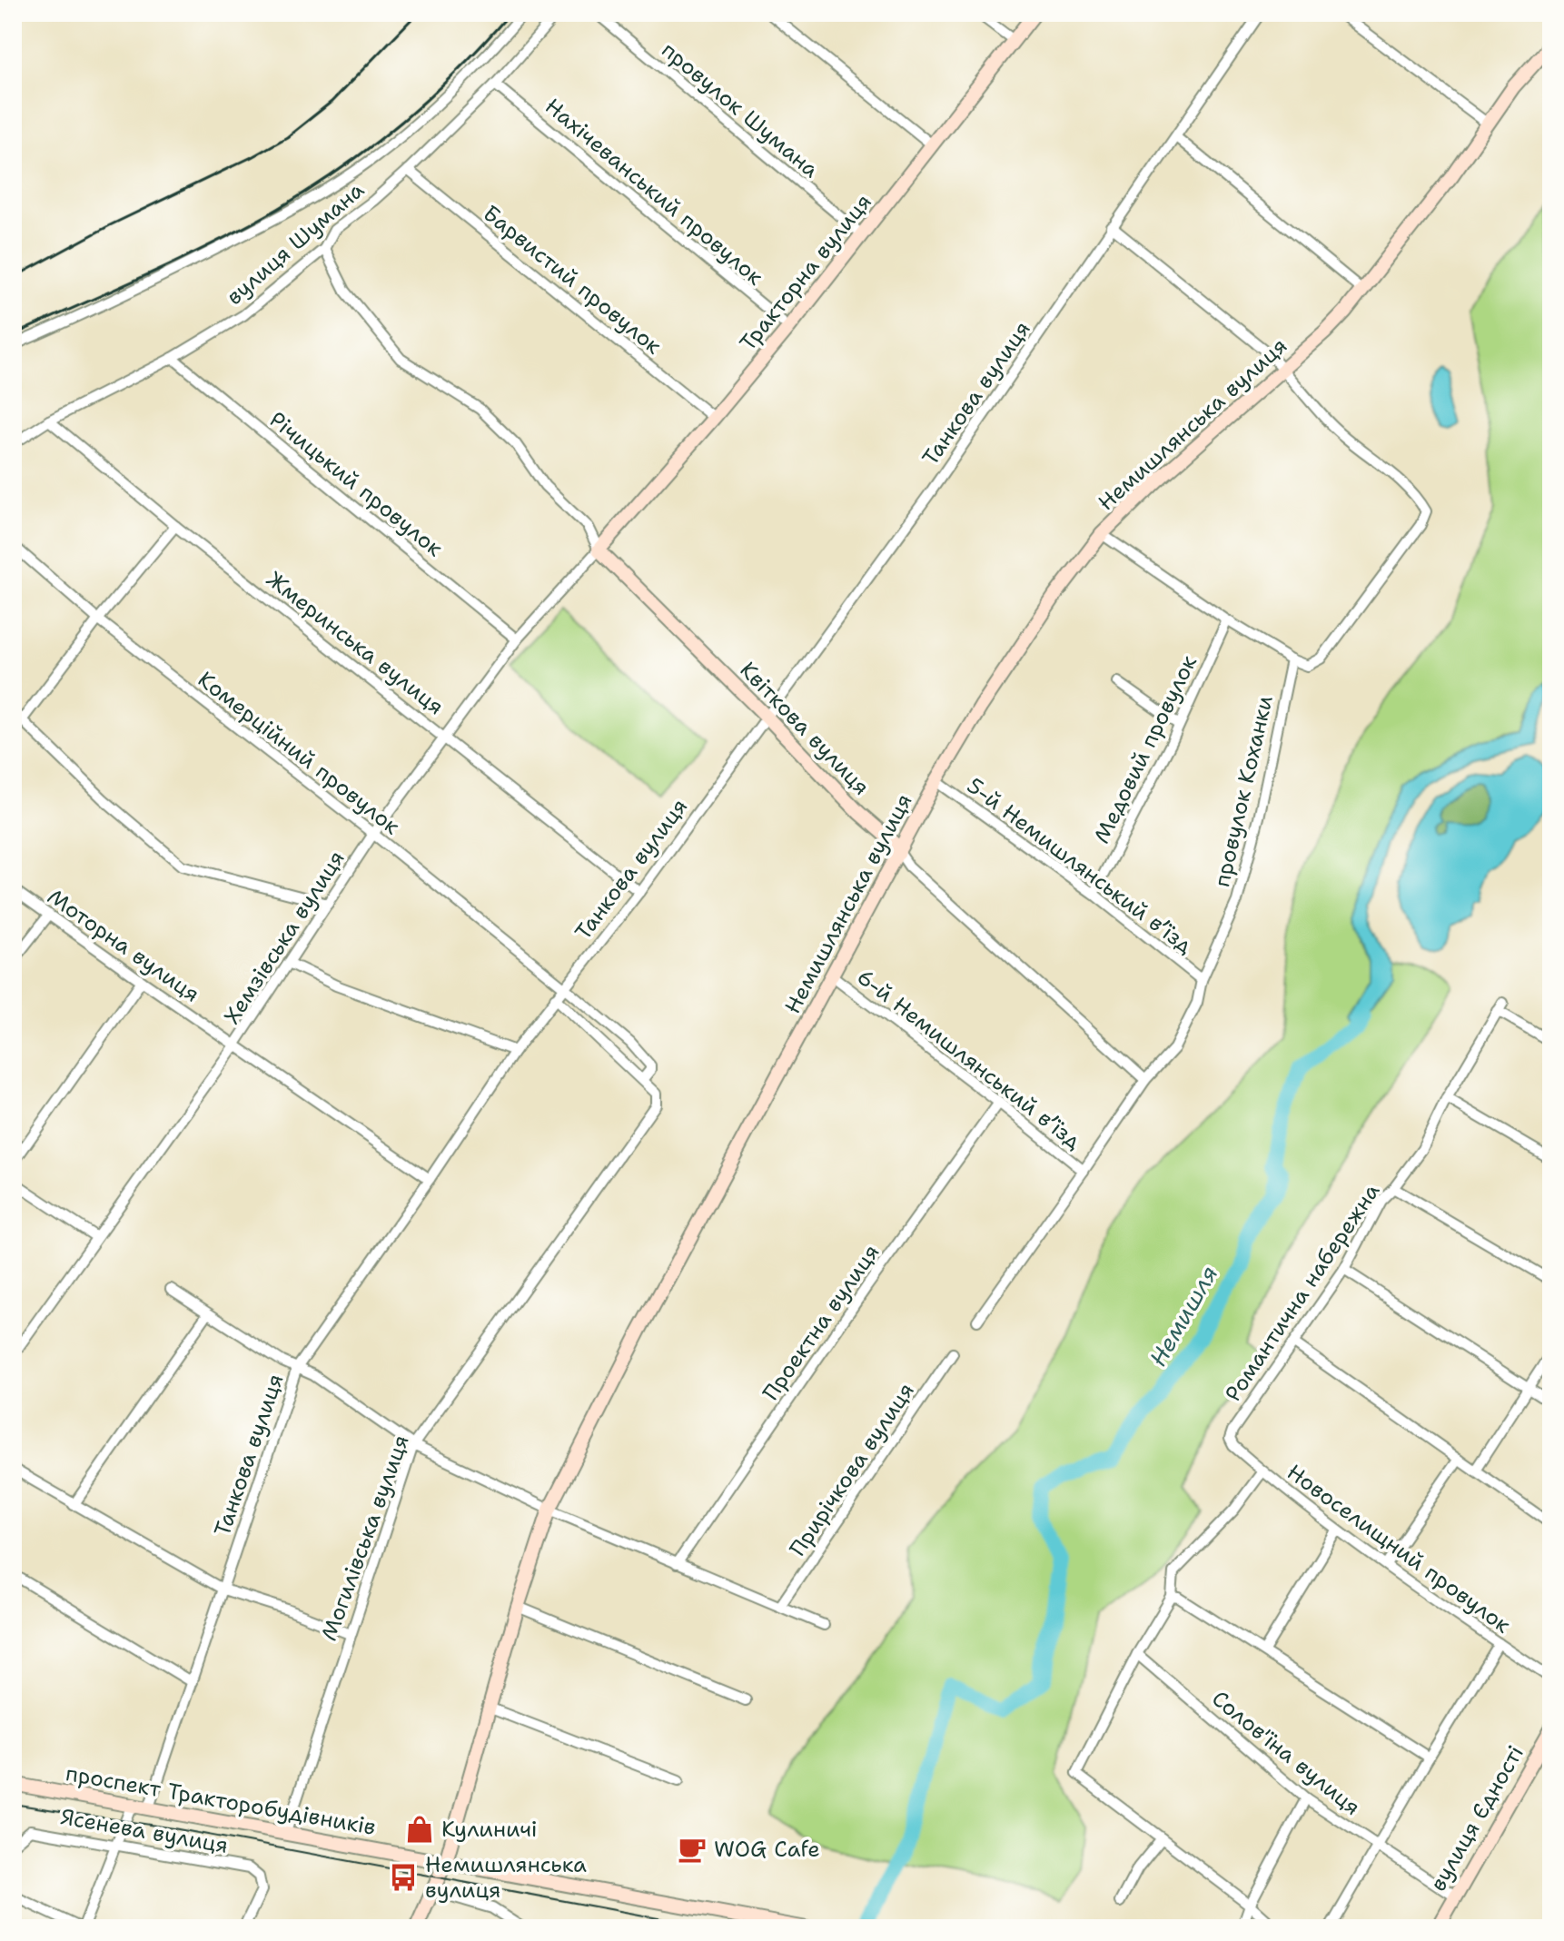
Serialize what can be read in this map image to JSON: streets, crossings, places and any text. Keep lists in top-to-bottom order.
{
  "streets": {
    "street": [
      "провулок Шумана",
      "Нахічеванський провулок",
      "вулиця Шумана",
      "Тракторна вулиця",
      "Барвистий провулок",
      "Танкова вулиця",
      "Немишлянська вулиця",
      "Річицький провулок",
      "Жмеринська вулиця",
      "Квіткова вулиця",
      "Медовий провулок",
      "Комерційний провулок",
      "провулок Коханки",
      "5-й Немишлянський в’їзд",
      "Хемзівська вулиця",
      "Моторна вулиця",
      "6-й Немишлянський в’їзд",
      "Романтична набережна",
      "Проектна вулиця",
      "Прирічкова вулиця",
      "Могилівська вулиця",
      "Новоселищний провулок",
      "Солов'їна вулиця",
      "проспект Тракторобудівників",
      "вулиця Єдності",
      "Ясенева вулиця"
    ]
  },
  "crossings": [
    ["провулок Шумана", "Тракторна вулиця"],
    ["Нахічеванський провулок", "вулиця Шумана"],
    ["Нахічеванський провулок", "Тракторна вулиця"],
    ["вулиця Шумана", "Барвистий провулок"],
    ["вулиця Шумана", "Річицький провулок"],
    ["вулиця Шумана", "Жмеринська вулиця"],
    ["Тракторна вулиця", "Барвистий провулок"],
    ["Тракторна вулиця", "Квіткова вулиця"],
    ["Тракторна вулиця", "Хемзівська вулиця"],
    ["Танкова вулиця", "Жмеринська вулиця"],
    ["Танкова вулиця", "Квіткова вулиця"],
    ["Танкова вулиця", "Комерційний провулок"],
    ["Танкова вулиця", "Моторна вулиця"],
    ["Танкова вулиця", "проспект Тракторобудівників"],
    ["Немишлянська вулиця", "Квіткова вулиця"],
    ["Немишлянська вулиця", "5-й Немишлянський в’їзд"],
    ["Немишлянська вулиця", "6-й Немишлянський в’їзд"],
    ["Немишлянська вулиця", "проспект Тракторобудівників"],
    ["Річицький провулок", "Хемзівська вулиця"],
    ["Жмеринська вулиця", "Хемзівська вулиця"],
    ["Квіткова вулиця", "провулок Коханки"],
    ["Квіткова вулиця", "Хемзівська вулиця"],
    ["Медовий провулок", "5-й Немишлянський в’їзд"],
    ["Комерційний провулок", "Хемзівська вулиця"],
    ["Комерційний провулок", "Могилівська вулиця"],
    ["провулок Коханки", "5-й Немишлянський в’їзд"],
    ["Хемзівська вулиця", "Моторна вулиця"],
    ["6-й Немишлянський в’їзд", "Проектна вулиця"],
    ["Романтична набережна", "Новоселищний провулок"],
    ["Могилівська вулиця", "проспект Тракторобудівників"],
    ["Солов'їна вулиця", "вулиця Єдності"]
  ],
  "water": ["Немишля"],
  "places": {
    "shop": ["Кулиничі"],
    "cafe": ["WOG Cafe"],
    "bus stop": ["Немишлянська вулиця"]
  }
}
